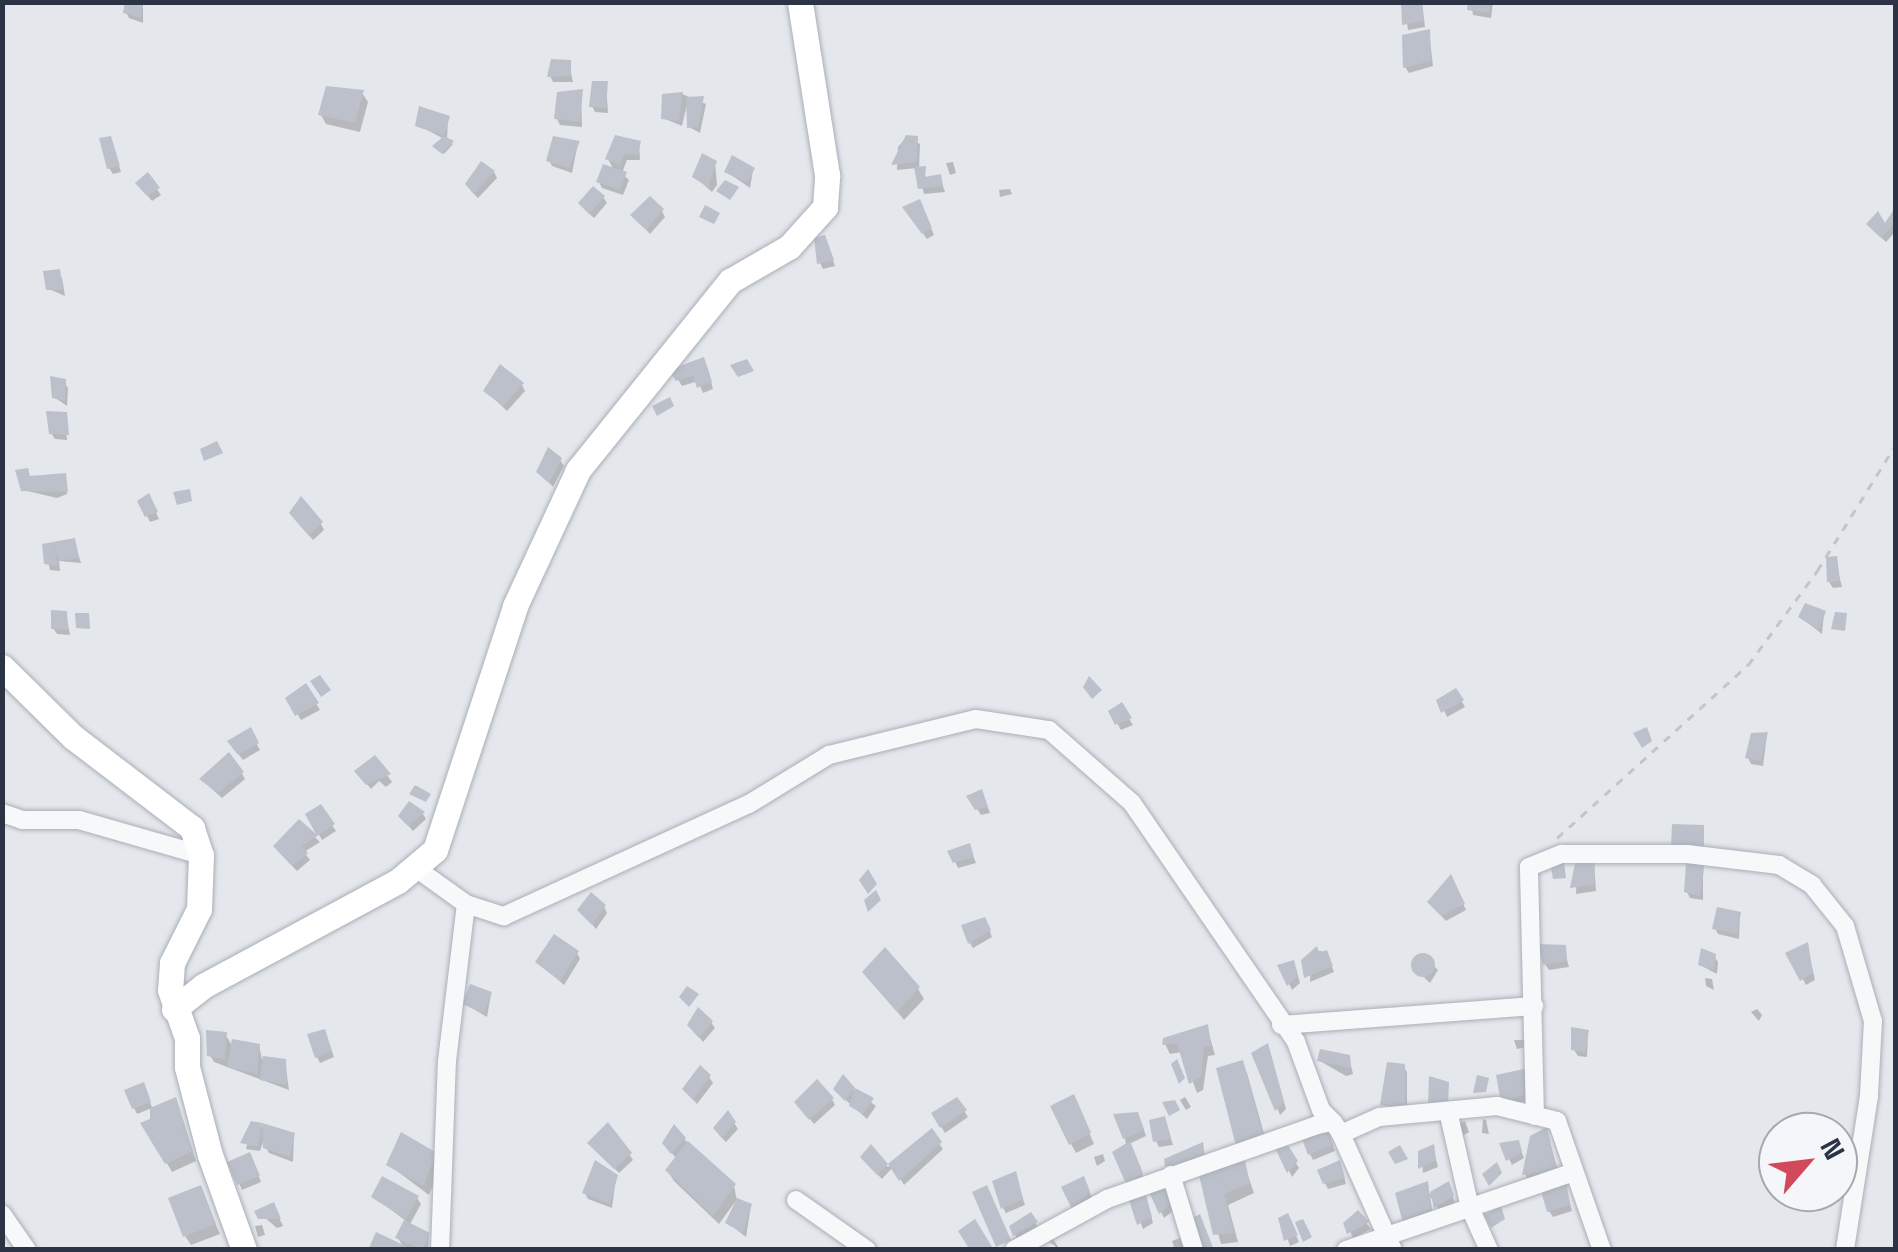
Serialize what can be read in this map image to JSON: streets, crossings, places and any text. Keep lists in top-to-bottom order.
{
  "north": "top right"
}
